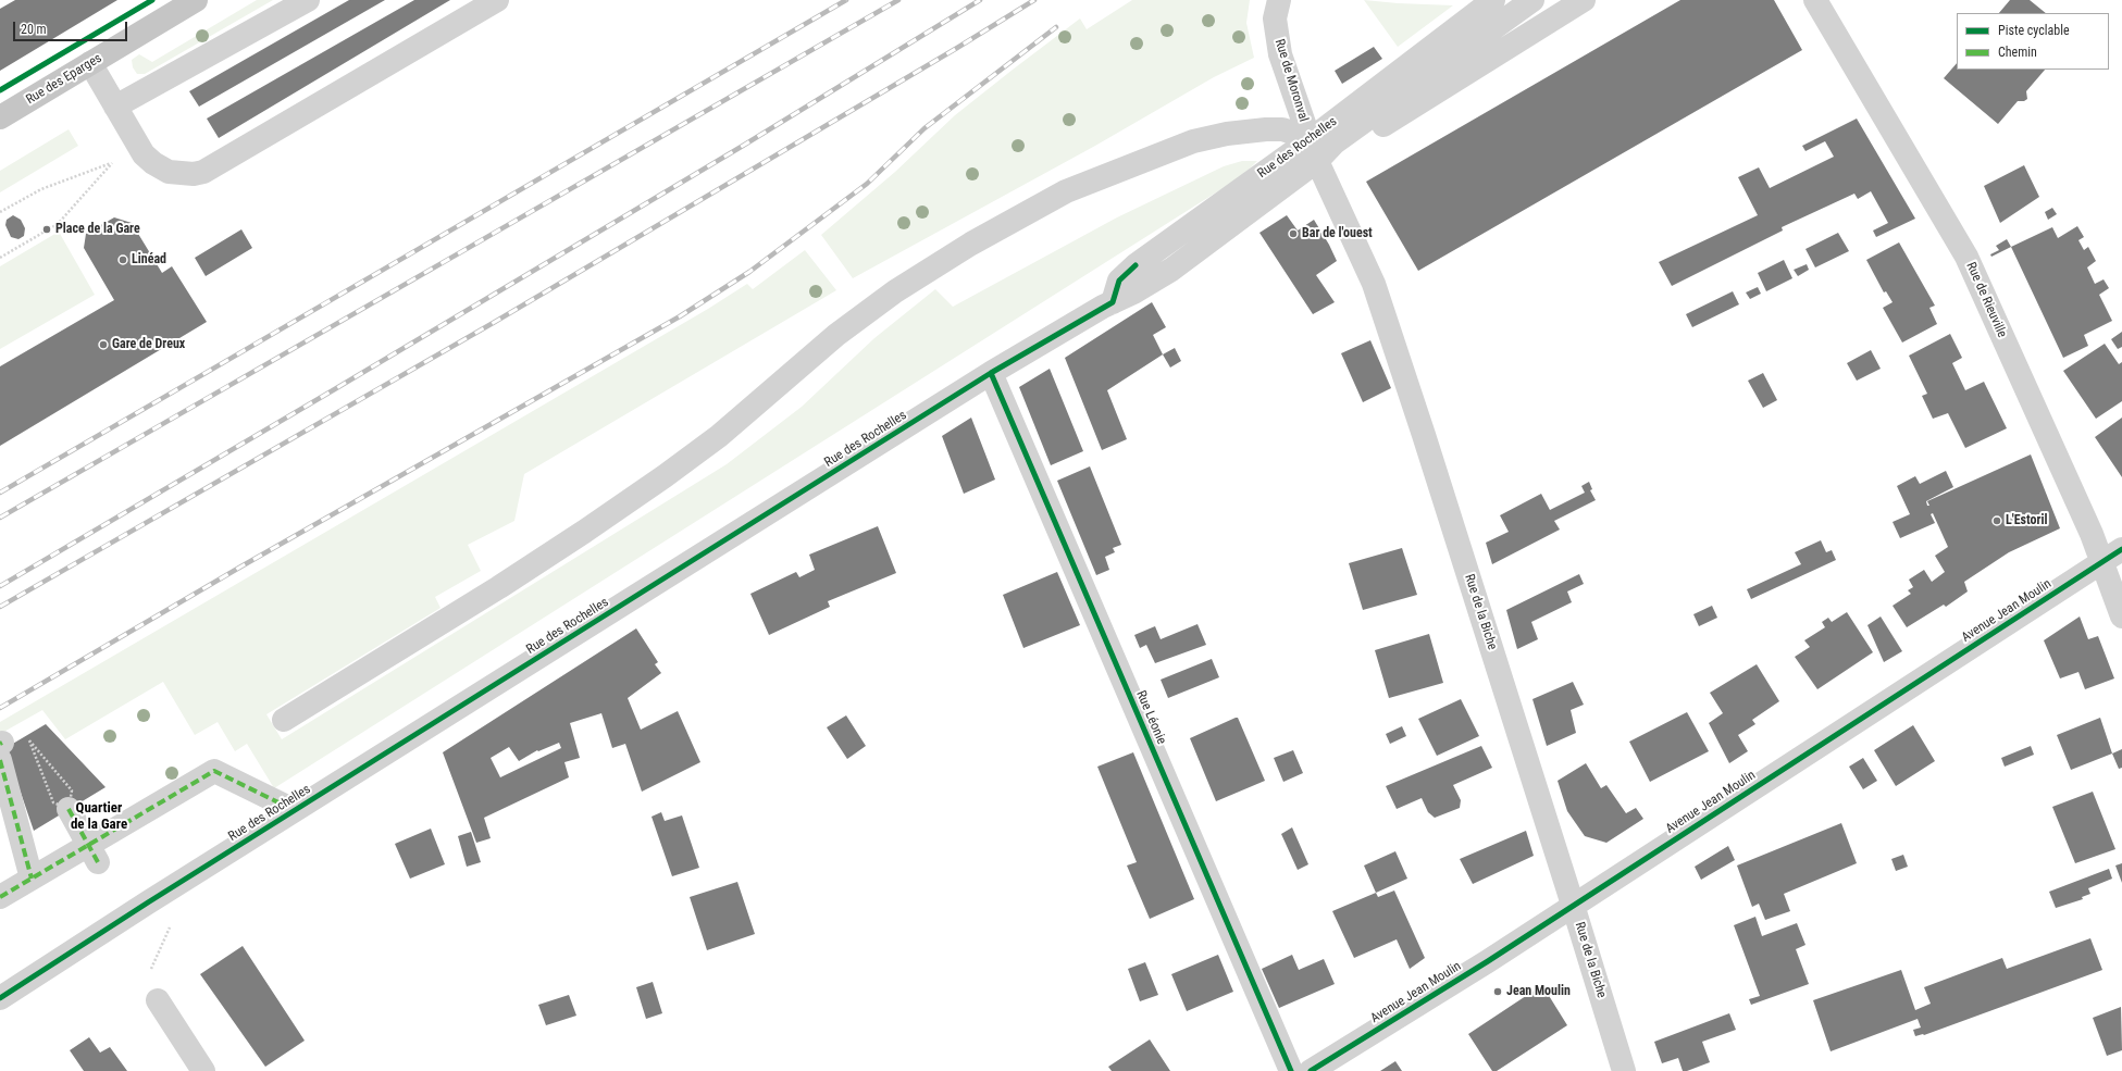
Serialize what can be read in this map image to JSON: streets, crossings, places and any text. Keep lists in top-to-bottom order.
{
  "streets": {
    "main road": ["Rue des Eparges"],
    "street": [
      "Rue de Moronval",
      "Rue des Rochelles",
      "Rue de Rieuville",
      "Avenue Jean Moulin",
      "Rue de la Biche",
      "Rue Léonie"
    ]
  },
  "crossings": [
    ["Rue de Moronval", "Rue des Rochelles"],
    ["Rue de Moronval", "Rue de la Biche"],
    ["Rue des Rochelles", "Rue de la Biche"],
    ["Rue des Rochelles", "Rue Léonie"],
    ["Rue de Rieuville", "Avenue Jean Moulin"],
    ["Avenue Jean Moulin", "Rue de la Biche"]
  ],
  "districts": ["Quartier de la Gare"],
  "places": [
    "Place de la Gare",
    "Bar de l'ouest",
    "Linéad",
    "Gare de Dreux",
    "L'Estoril",
    "Jean Moulin"
  ],
  "legend": ["Piste cyclable", "Chemin"],
  "scale_bar": "20 m"
}
